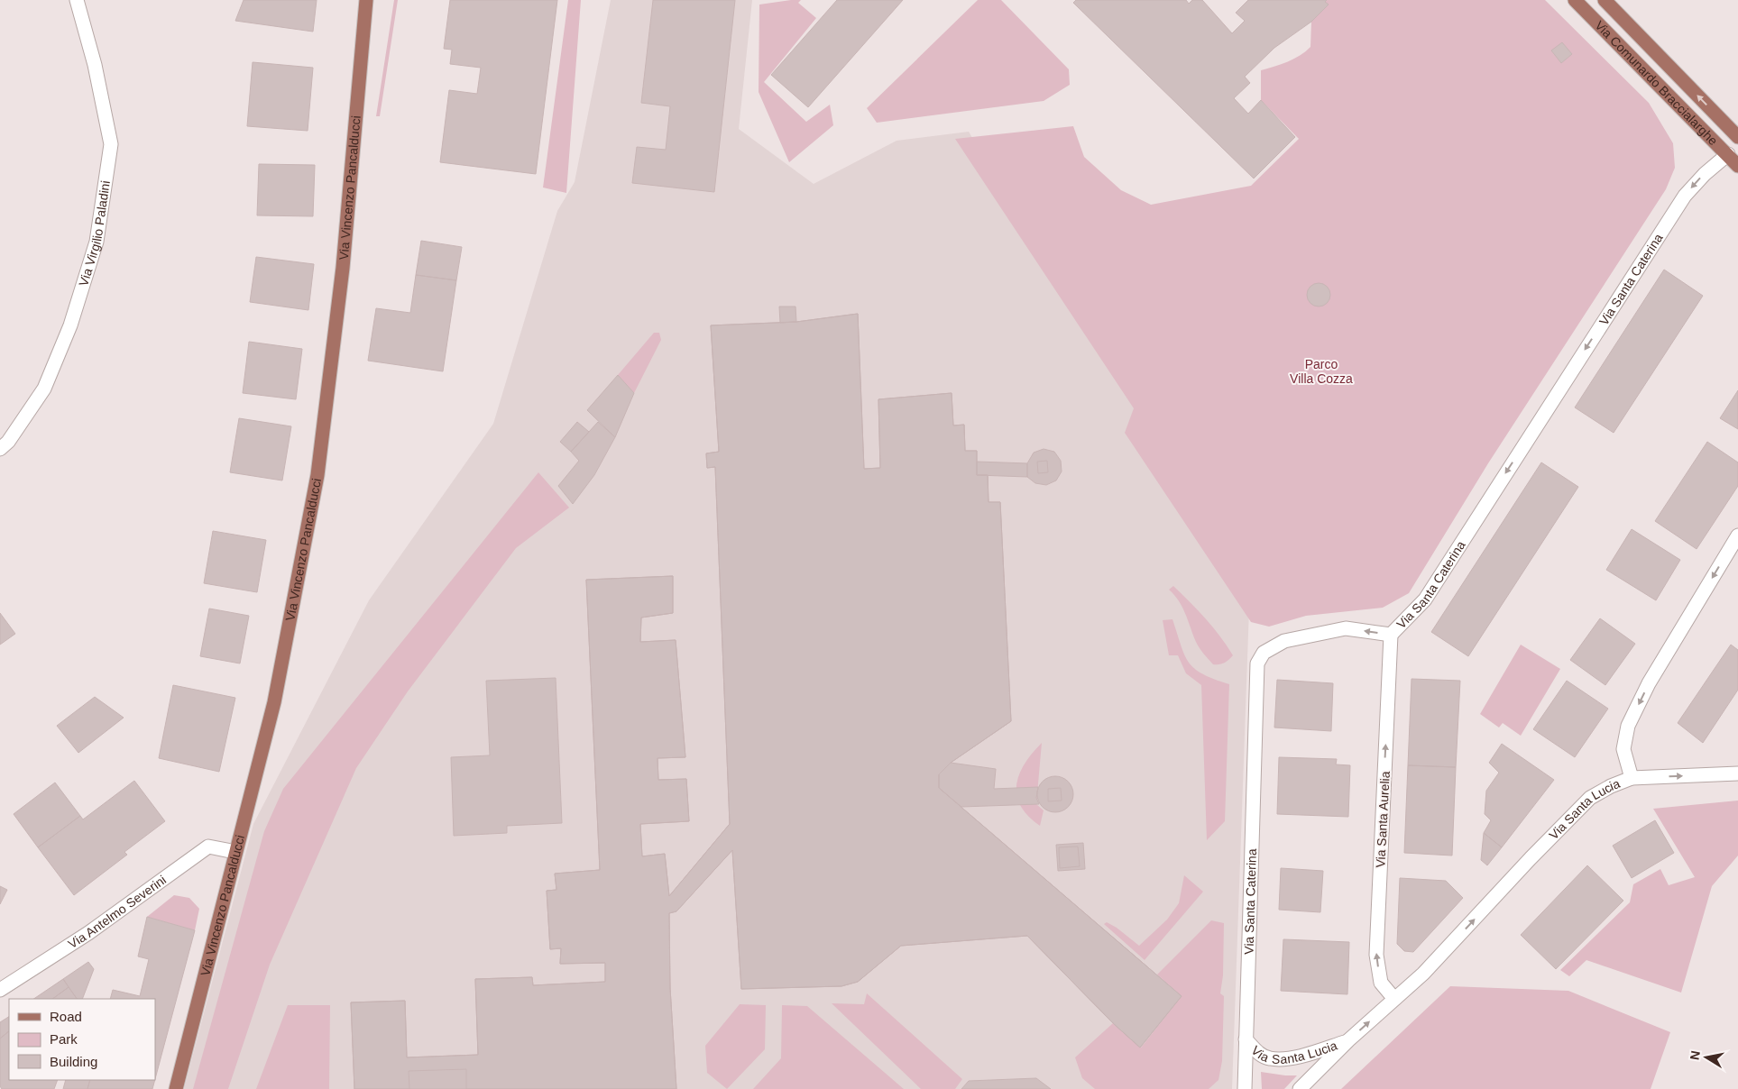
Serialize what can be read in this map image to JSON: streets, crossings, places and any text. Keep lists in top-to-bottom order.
{
  "streets": {
    "main road": ["Via Comunardo Braccialarghe", "Via Vincenzo Pancalducci"],
    "street": [
      "Via Virgilio Paladini",
      "Via Santa Caterina",
      "Via Santa Lucia",
      "Via Santa Aurelia",
      "Via Antelmo Severini"
    ]
  },
  "crossings": [
    ["Via Comunardo Braccialarghe", "Via Santa Caterina"],
    ["Via Vincenzo Pancalducci", "Via Antelmo Severini"],
    ["Via Santa Caterina", "Via Santa Lucia"],
    ["Via Santa Caterina", "Via Santa Aurelia"],
    ["Via Santa Lucia", "Via Santa Aurelia"]
  ],
  "one_way": ["Via Santa Caterina", "Via Santa Aurelia"],
  "parks": ["Parco Villa Cozza"],
  "legend": ["Road", "Park", "Building"],
  "north": "left"
}
